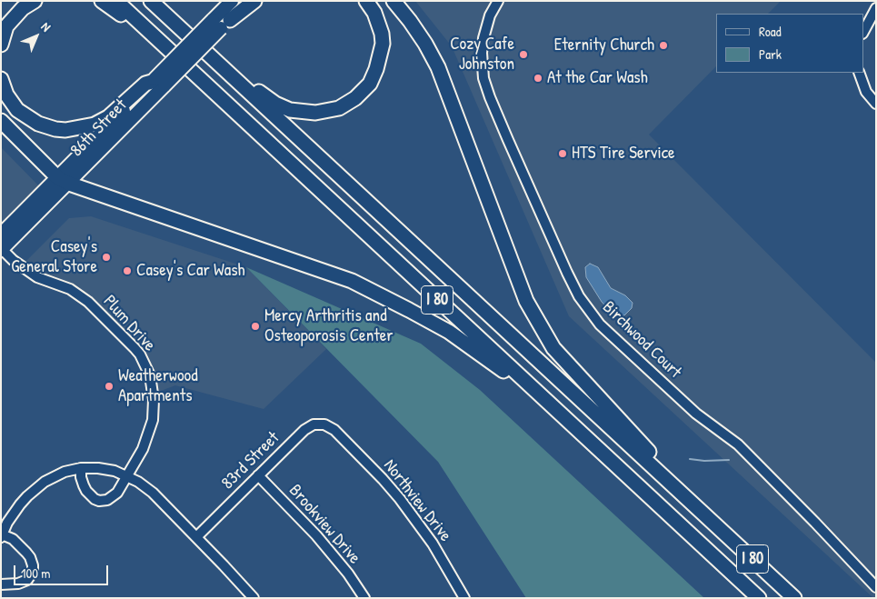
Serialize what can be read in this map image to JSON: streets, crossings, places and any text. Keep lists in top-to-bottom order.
{
  "streets": {
    "highway": ["I 80"],
    "main road": ["86th Street"],
    "street": [
      "Plum Drive",
      "Birchwood Court",
      "83rd Street",
      "Northview Drive",
      "Brookview Drive"
    ]
  },
  "crossings": [
    ["86th Street", "Plum Drive"],
    ["83rd Street", "Northview Drive"],
    ["83rd Street", "Brookview Drive"]
  ],
  "places": [
    "Eternity Church",
    "Cozy Cafe Johnston",
    "At the Car Wash",
    "HTS Tire Service",
    "Casey's General Store",
    "Casey's Car Wash",
    "Mercy Arthritis and Osteoporosis Center",
    "Weatherwood Apartments"
  ],
  "legend": ["Road", "Park"],
  "scale_bar": "100 m",
  "north": "top right"
}
